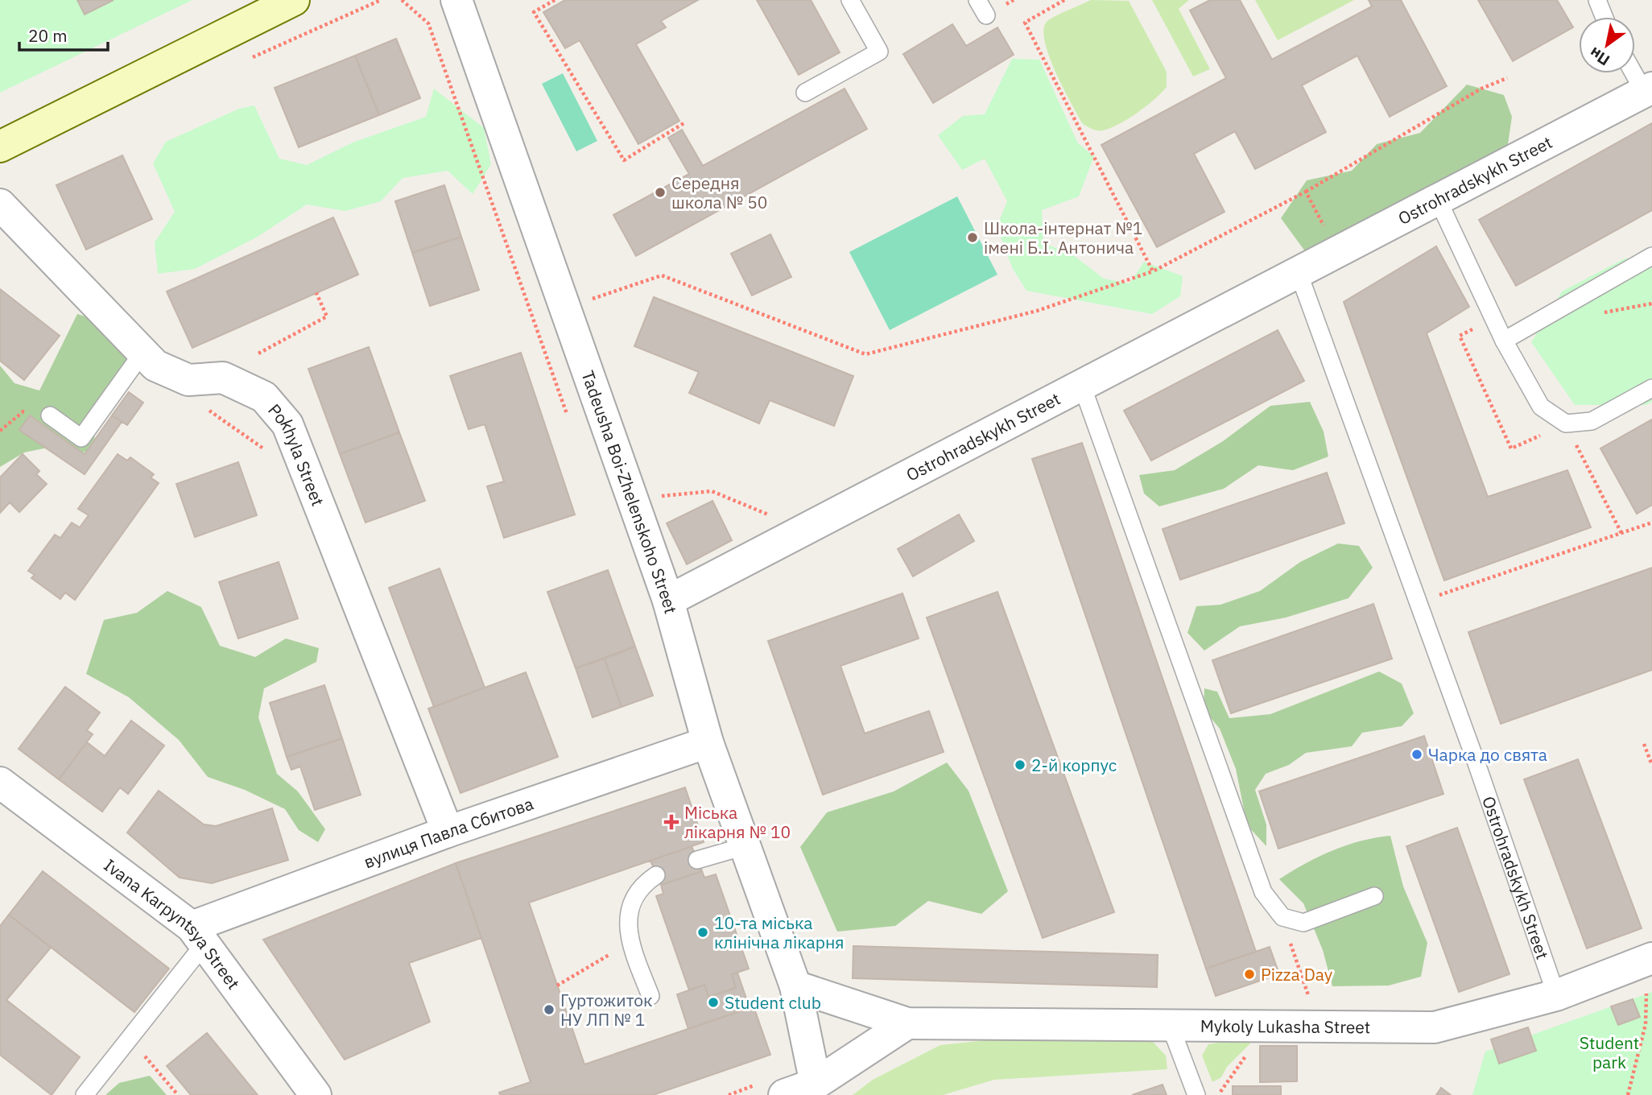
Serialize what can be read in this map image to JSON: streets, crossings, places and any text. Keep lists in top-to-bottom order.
{
  "streets": {
    "street": [
      "Ostrohradskykh Street",
      "Pokhyla Street",
      "Tadeusha Boi-Zhelenskoho Street",
      "вулиця Павла Сбитова",
      "Ivana Karpyntsya Street",
      "Mykoly Lukasha Street"
    ]
  },
  "crossings": [
    ["Ostrohradskykh Street", "Tadeusha Boi-Zhelenskoho Street"],
    ["Ostrohradskykh Street", "Mykoly Lukasha Street"],
    ["Pokhyla Street", "вулиця Павла Сбитова"],
    ["Tadeusha Boi-Zhelenskoho Street", "вулиця Павла Сбитова"],
    ["Tadeusha Boi-Zhelenskoho Street", "Mykoly Lukasha Street"],
    ["вулиця Павла Сбитова", "Ivana Karpyntsya Street"]
  ],
  "parks": ["Student park"],
  "places": {
    "other": [
      "Середня школа № 50",
      "Школа-інтернат №1 імені Б.І. Антонича",
      "Чарка до свята",
      "2-й корпус",
      "10-та міська клінічна лікарня",
      "Pizza Day",
      "Student club",
      "Гуртожиток НУ ЛП № 1"
    ],
    "health": ["Міська лікарня № 10"]
  },
  "scale_bar": "20 m",
  "north": "bottom left"
}
